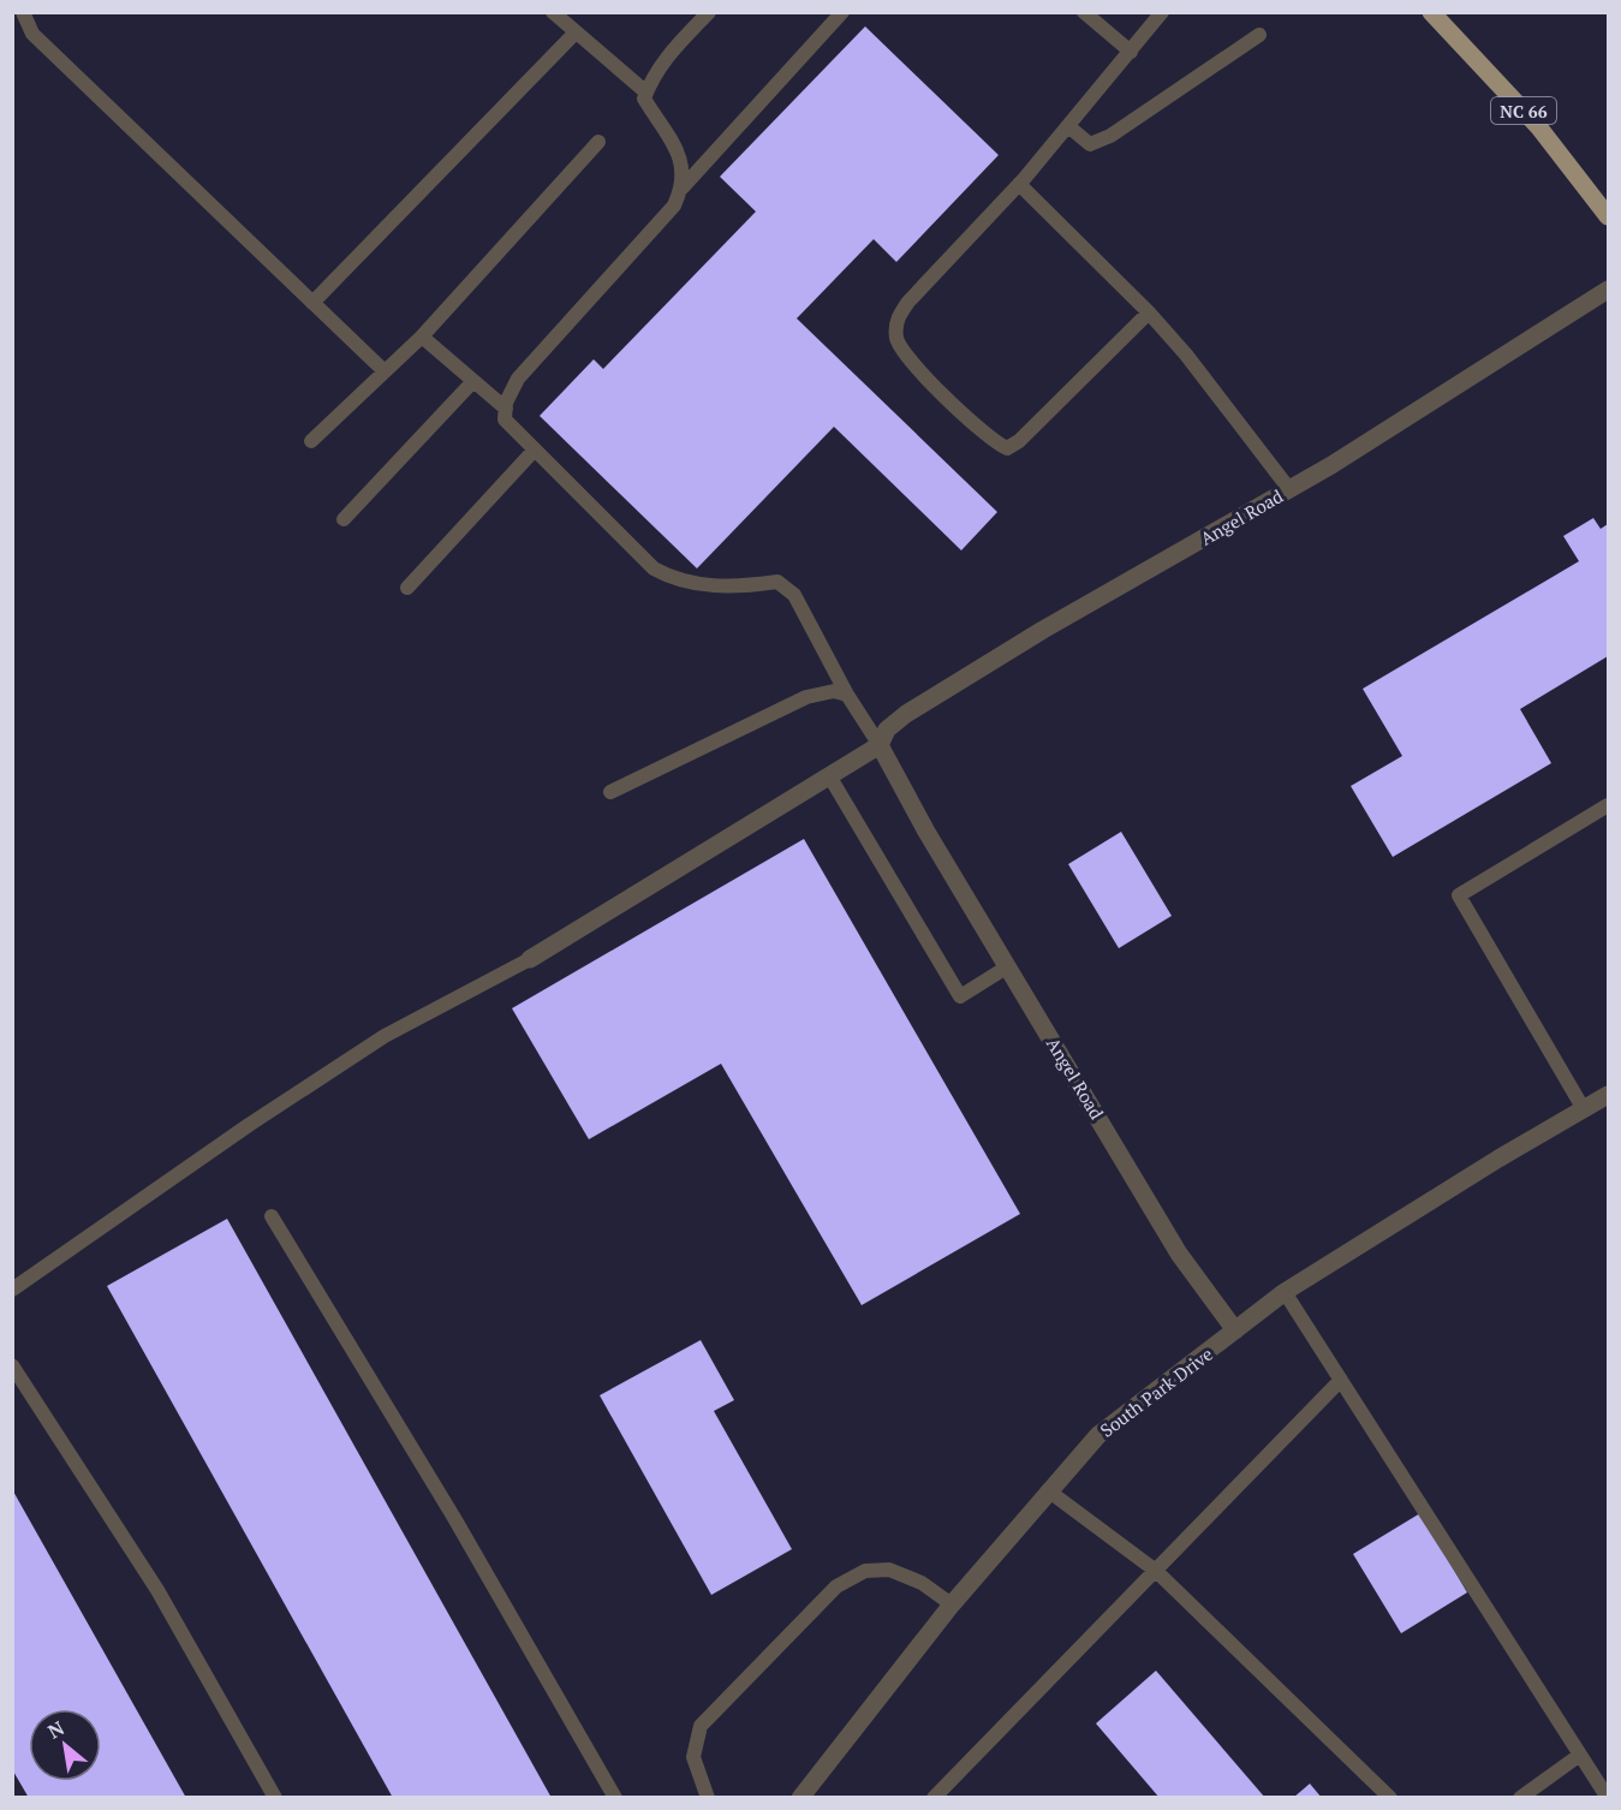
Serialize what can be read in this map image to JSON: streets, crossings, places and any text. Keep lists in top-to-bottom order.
{
  "streets": {
    "main road": ["NC 66"],
    "street": ["Angel Road", "South Park Drive"]
  },
  "crossings": [
    ["Angel Road", "South Park Drive"]
  ],
  "north": "top left"
}
